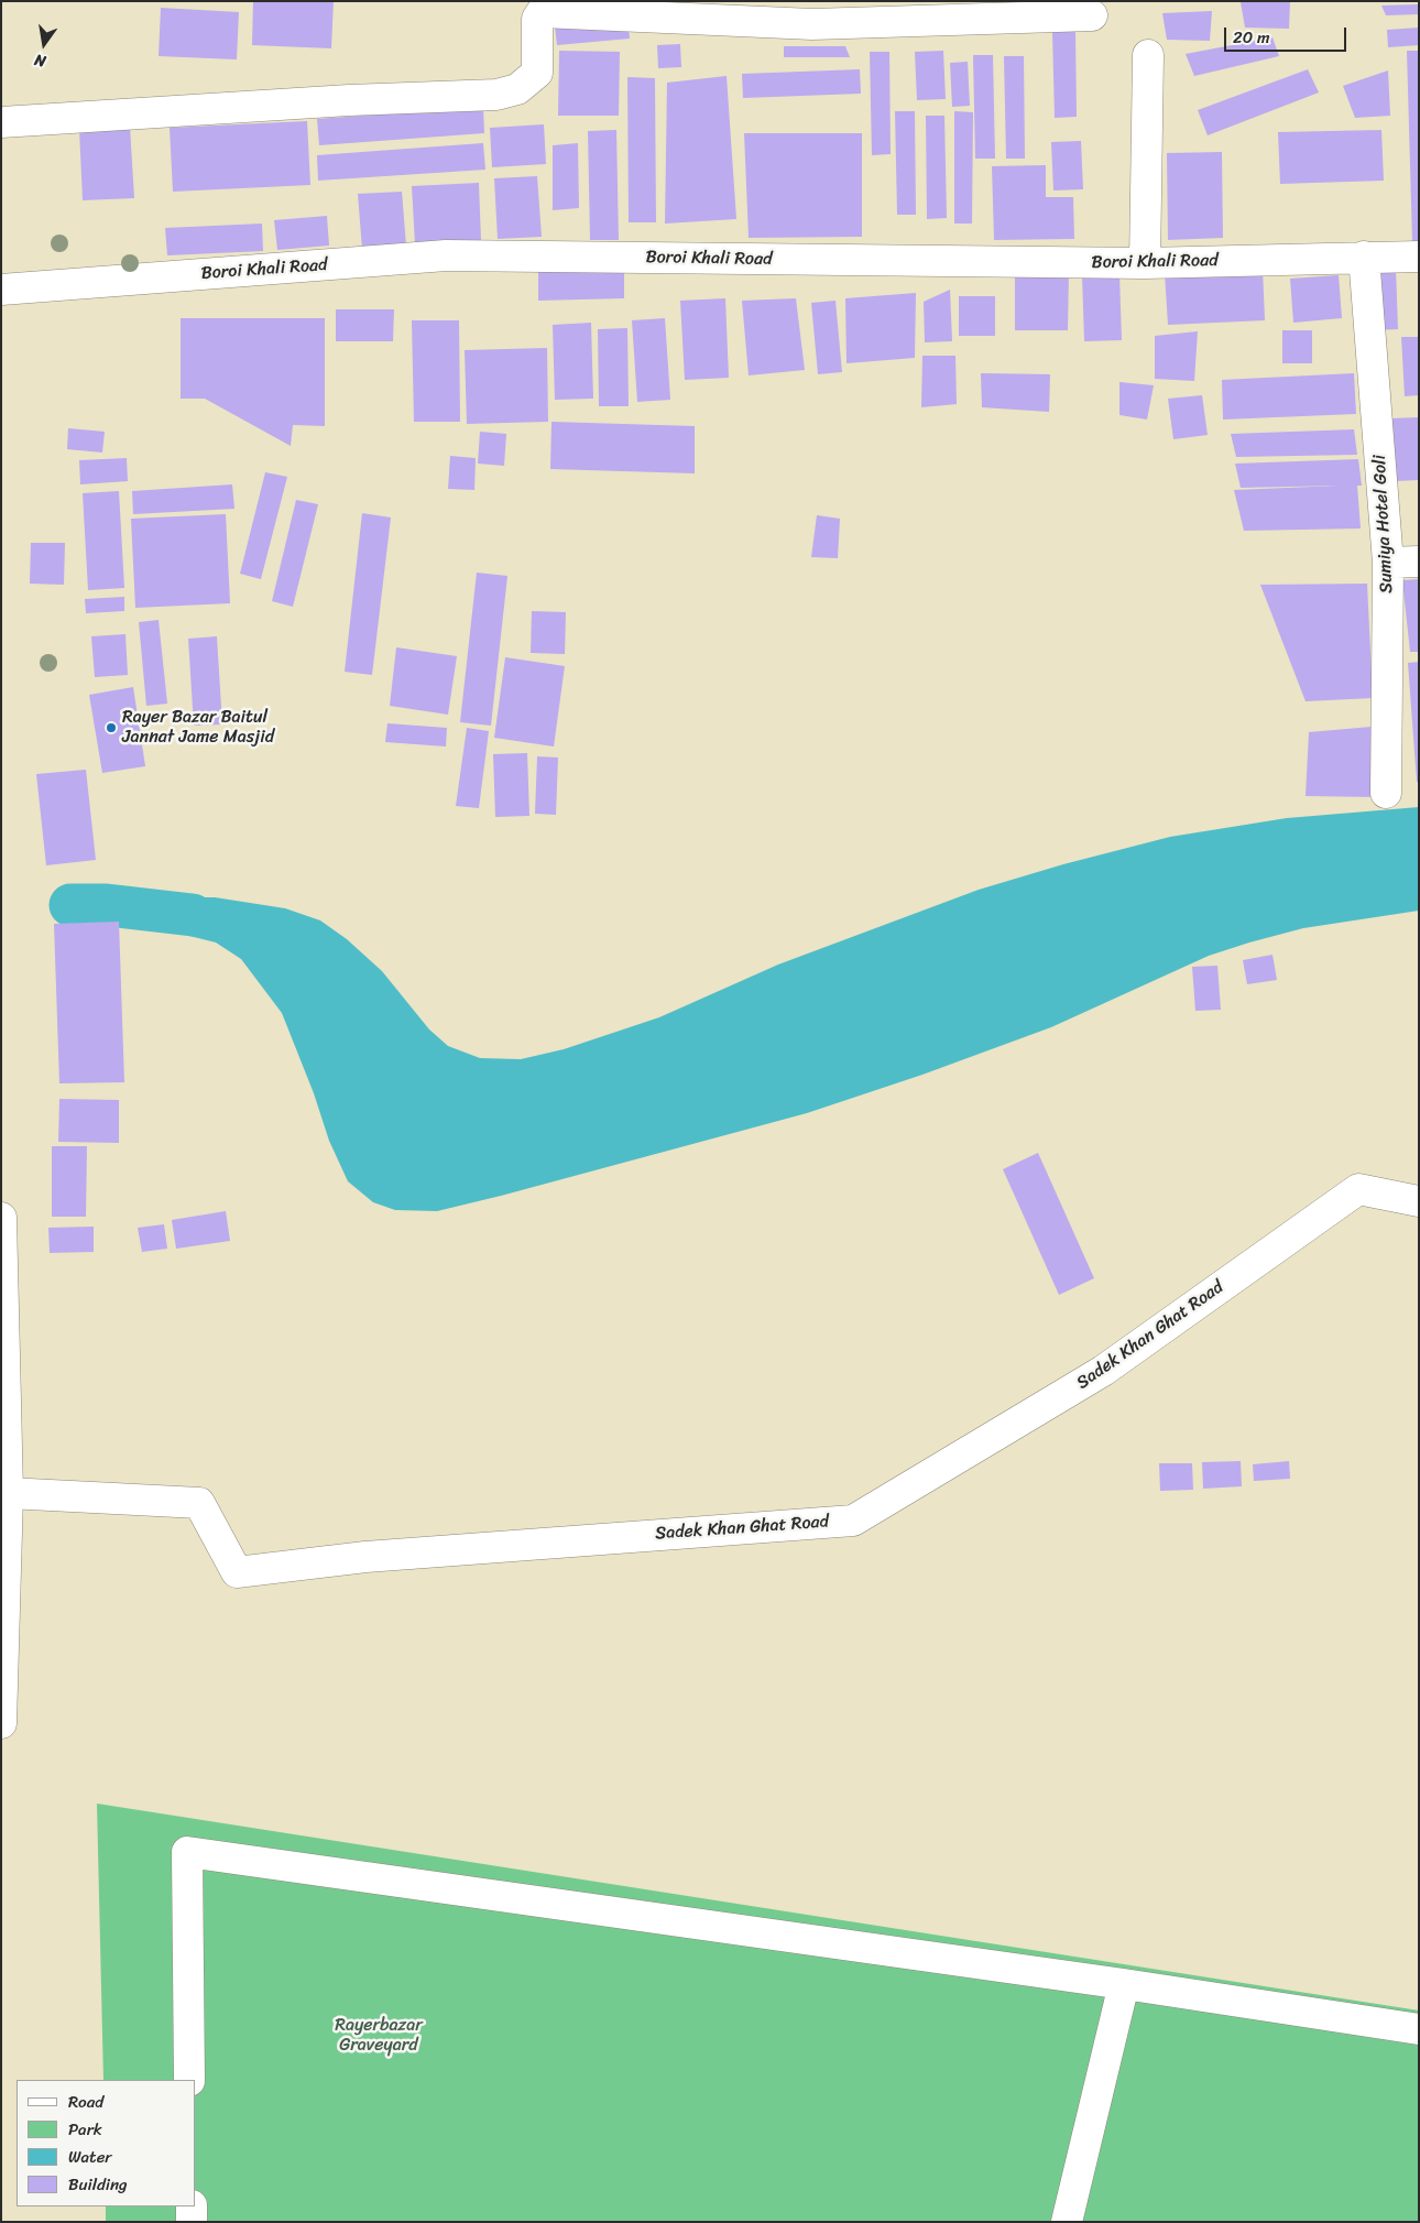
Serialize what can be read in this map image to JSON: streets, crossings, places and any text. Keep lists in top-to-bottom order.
{
  "streets": {
    "main road": ["Boroi Khali Road", "Sumiya Hotel Goli", "Sadek Khan Ghat Road"]
  },
  "crossings": [
    ["Boroi Khali Road", "Sumiya Hotel Goli"]
  ],
  "parks": ["Rayerbazar Graveyard"],
  "places": ["Rayer Bazar Baitul Jannat Jame Masjid"],
  "legend": [
    "Road",
    "Park",
    "Water",
    "Building"
  ],
  "scale_bar": "20 m",
  "north": "bottom"
}
